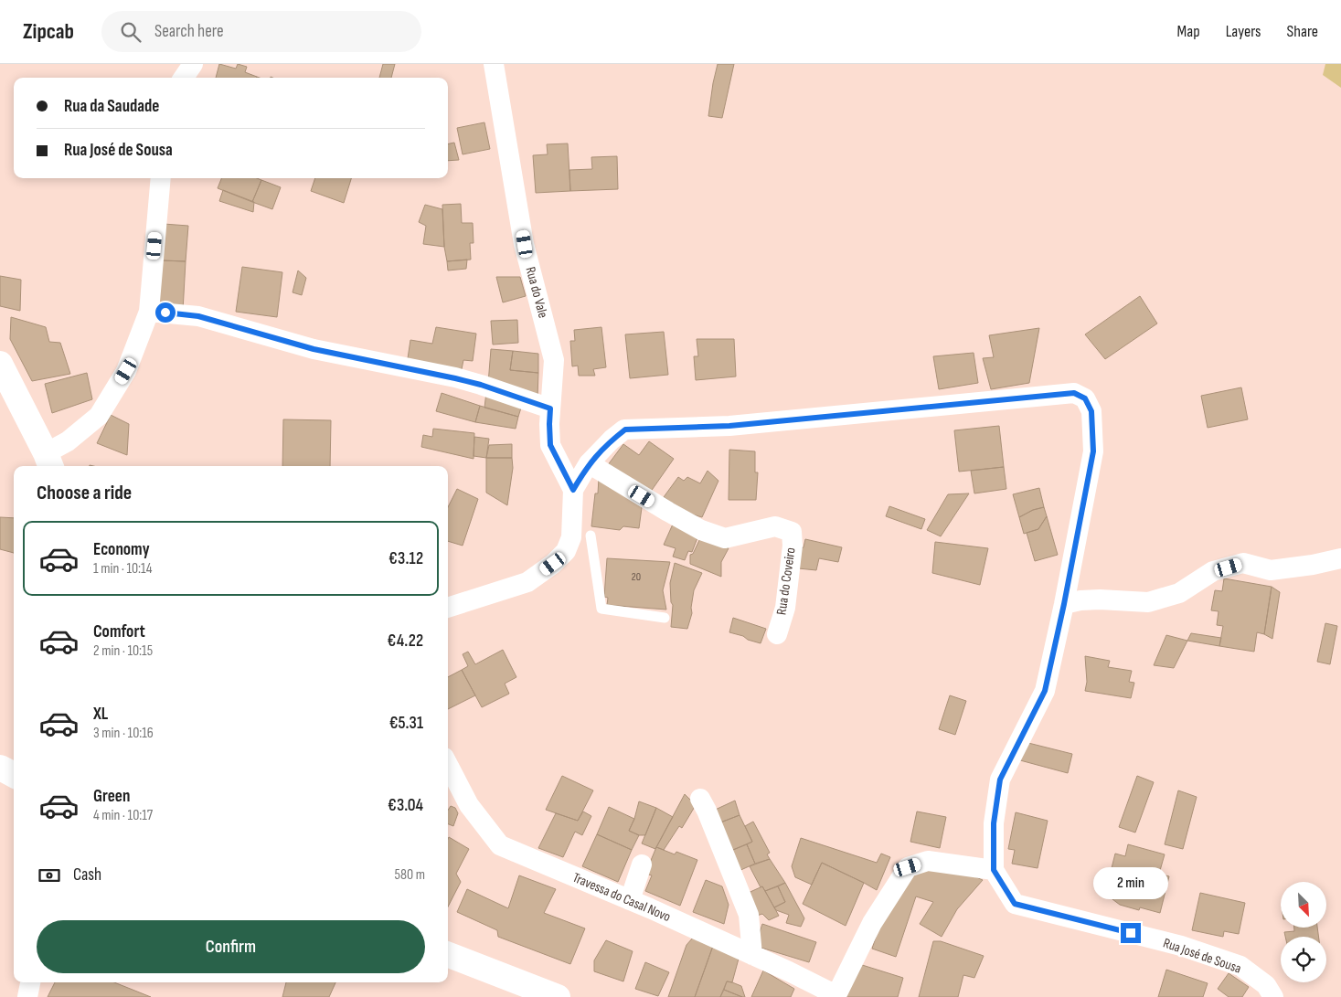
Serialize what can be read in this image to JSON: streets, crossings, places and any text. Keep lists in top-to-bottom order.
{
  "streets": {
    "street": [
      "Rua do Vale",
      "Rua do Coveiro",
      "Travessa do Casal Novo",
      "Rua José de Sousa"
    ]
  },
  "house_numbers": ["20"],
  "north": "bottom right",
  "page": {
    "header": "Zipcab",
    "search": "Search here",
    "nav": ["Map", "Layers", "Share"],
    "banner": ["Rua da Saudade", "Rua José de Sousa"],
    "heading": "Choose a ride",
    "list": [
      {
        "name": "Economy",
        "note": "1 min · 10:14",
        "value": "€3.12"
      },
      {
        "name": "Comfort",
        "note": "2 min · 10:15",
        "value": "€4.22"
      },
      {
        "name": "XL",
        "note": "3 min · 10:16",
        "value": "€5.31"
      },
      {
        "name": "Green",
        "note": "4 min · 10:17",
        "value": "€3.04"
      }
    ],
    "pay": ["Cash", "580 m"],
    "bubble": "2 min",
    "buttons": "Confirm"
  }
}
